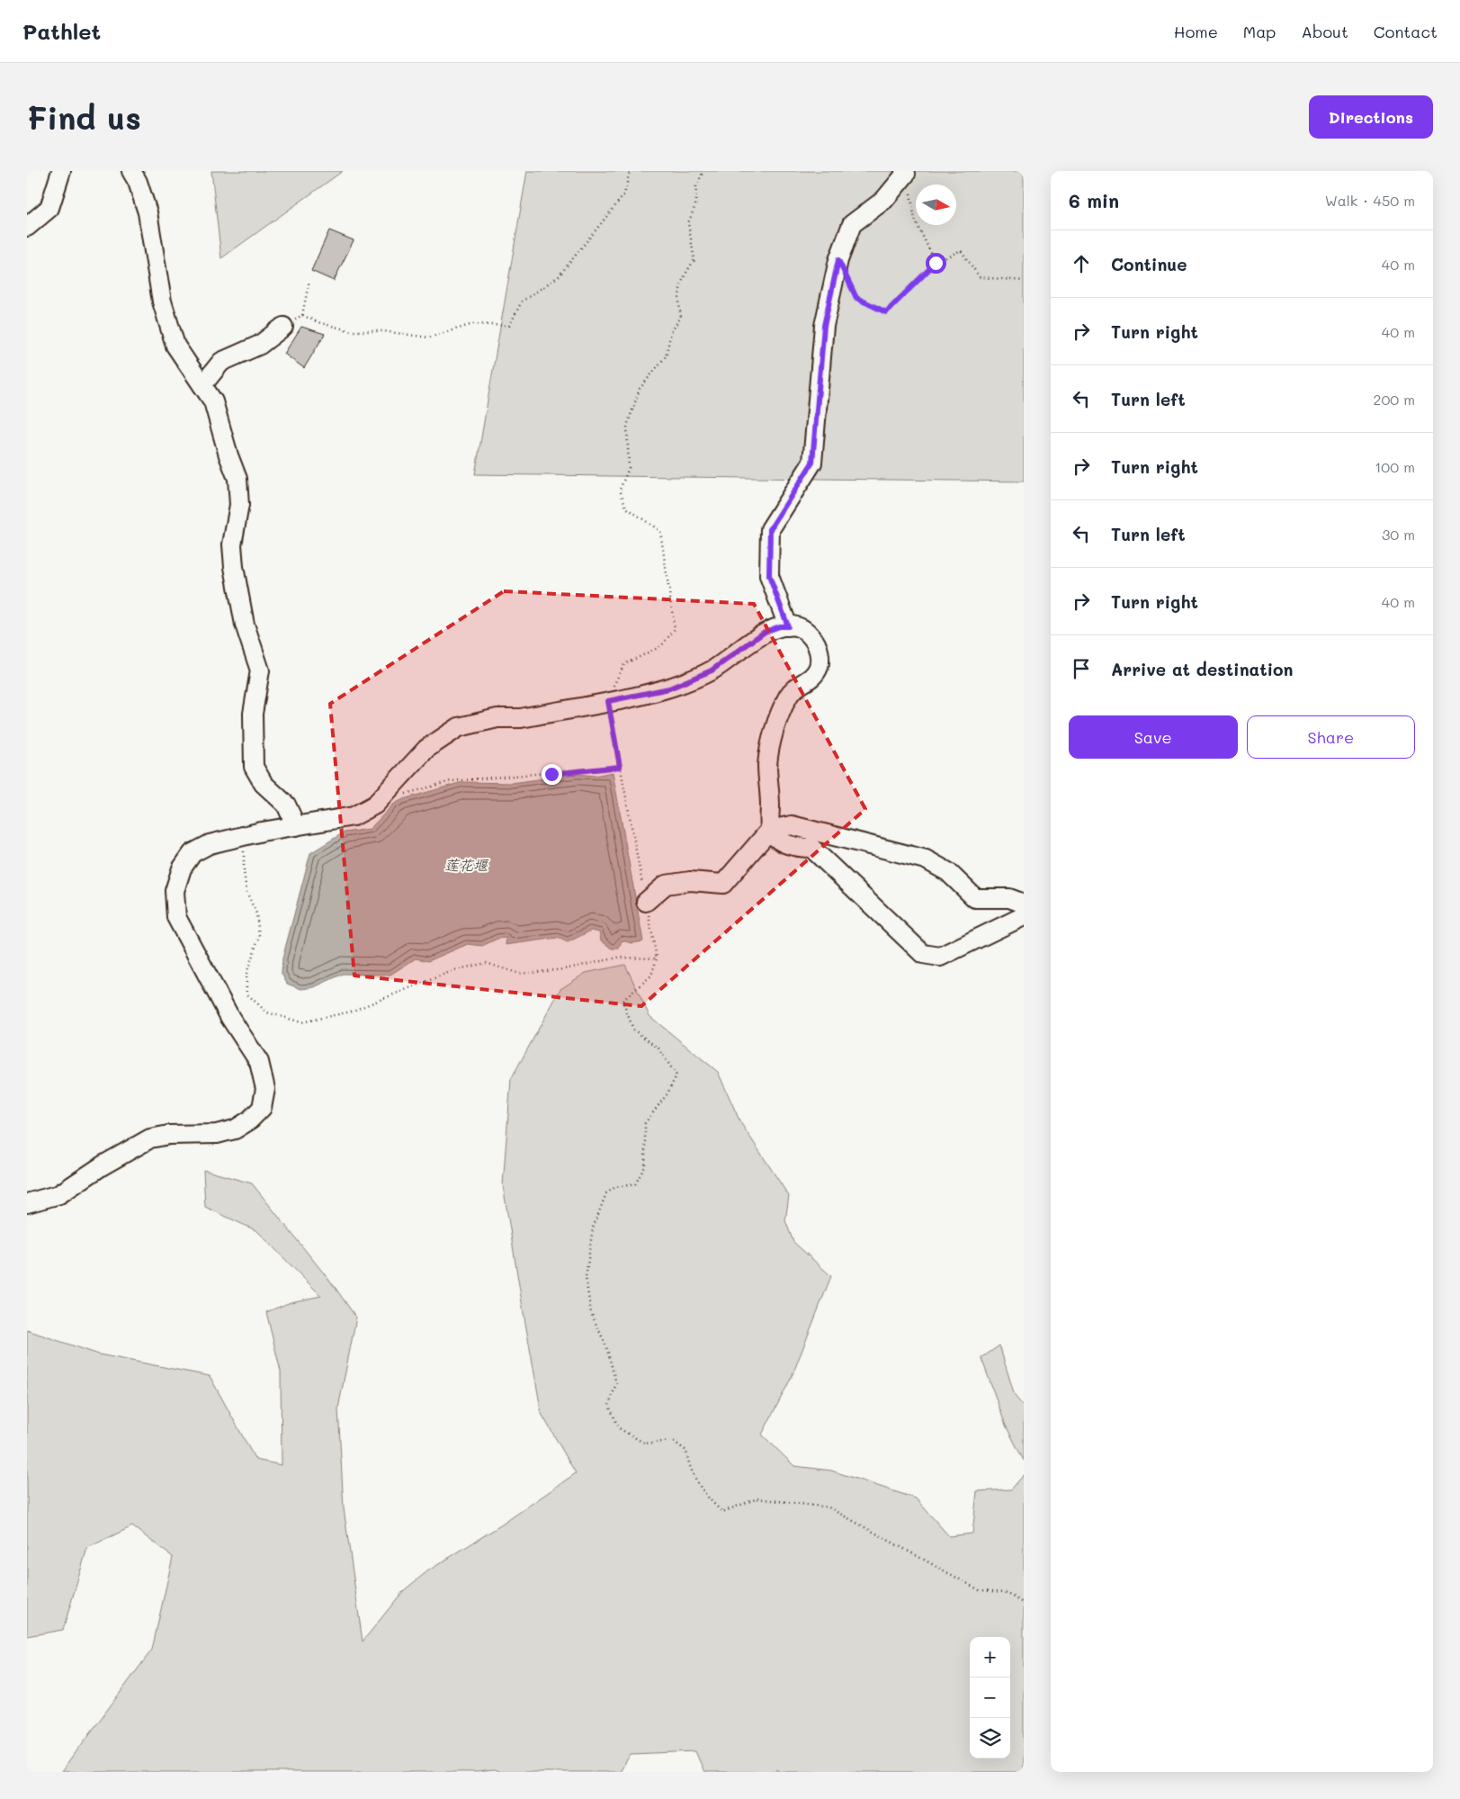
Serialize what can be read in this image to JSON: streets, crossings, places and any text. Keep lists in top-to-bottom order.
{
  "water": ["莲花堰"],
  "north": "right",
  "page": {
    "header": "Pathlet",
    "nav": [
      "Home",
      "Map",
      "About",
      "Contact"
    ],
    "buttons": [
      "Directions",
      ["Save", "Share"]
    ],
    "title": "Find us",
    "heading": ["6 min", "Walk · 450 m"],
    "list": [
      ["Continue", "40 m"],
      ["Turn right", "40 m"],
      ["Turn left", "200 m"],
      ["Turn right", "100 m"],
      ["Turn left", "30 m"],
      ["Turn right", "40 m"],
      "Arrive at destination"
    ],
    "map_buttons": ["+", "−"]
  }
}
